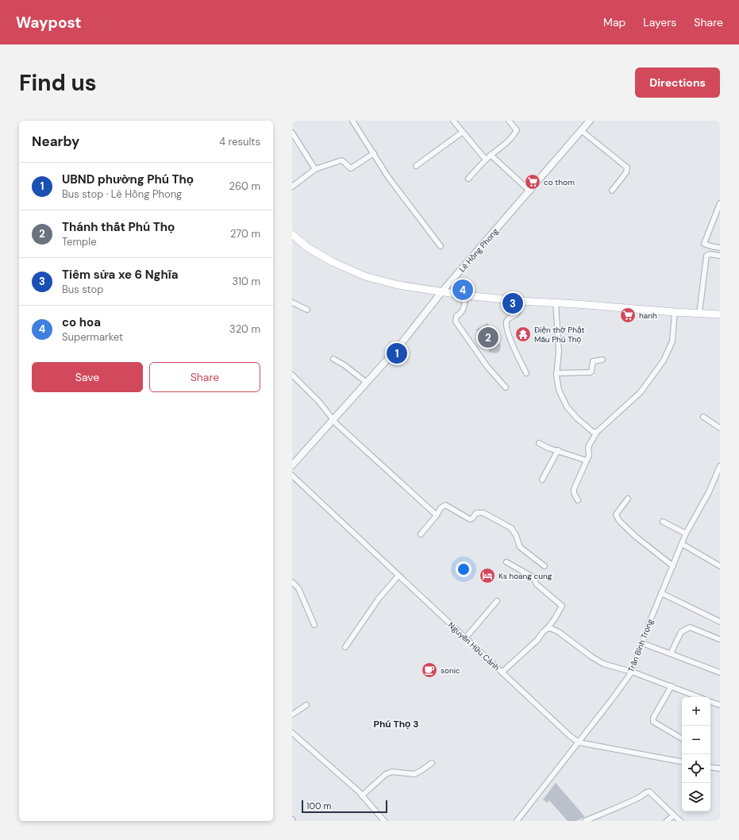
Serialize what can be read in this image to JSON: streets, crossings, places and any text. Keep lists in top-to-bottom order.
{
  "streets": {
    "street": ["Lê Hồng Phong", "Trần Bình Trọng", "Nguyễn Hữu Cảnh"]
  },
  "crossings": [
    ["Trần Bình Trọng", "Nguyễn Hữu Cảnh"]
  ],
  "districts": ["Phú Thọ 3"],
  "places": {
    "supermarket": ["co thom", "hanh"],
    "temple": ["Điện thờ Phật Mẫu Phú Thọ"],
    "hotel": ["Ks hoang cung"],
    "cafe": ["sonic"]
  },
  "scale_bar": "100 m",
  "page": {
    "header": "Waypost",
    "nav": ["Map", "Layers", "Share"],
    "buttons": [
      "Directions",
      ["Save", "Share"]
    ],
    "title": "Find us",
    "heading": ["Nearby", "4 results"],
    "list": [
      {
        "mark": "1",
        "name": "UBND phường Phú Thọ",
        "note": "Bus stop · Lê Hồng Phong",
        "value": "260 m"
      },
      {
        "mark": "2",
        "name": "Thánh thất Phú Thọ",
        "note": "Temple",
        "value": "270 m"
      },
      {
        "mark": "3",
        "name": "Tiêm sửa xe 6 Nghĩa",
        "note": "Bus stop",
        "value": "310 m"
      },
      {
        "mark": "4",
        "name": "co hoa",
        "note": "Supermarket",
        "value": "320 m"
      }
    ],
    "pins": [
      "4",
      "3",
      "2",
      "1"
    ],
    "map_buttons": ["+", "−"],
    "scale": "100 m"
  }
}
